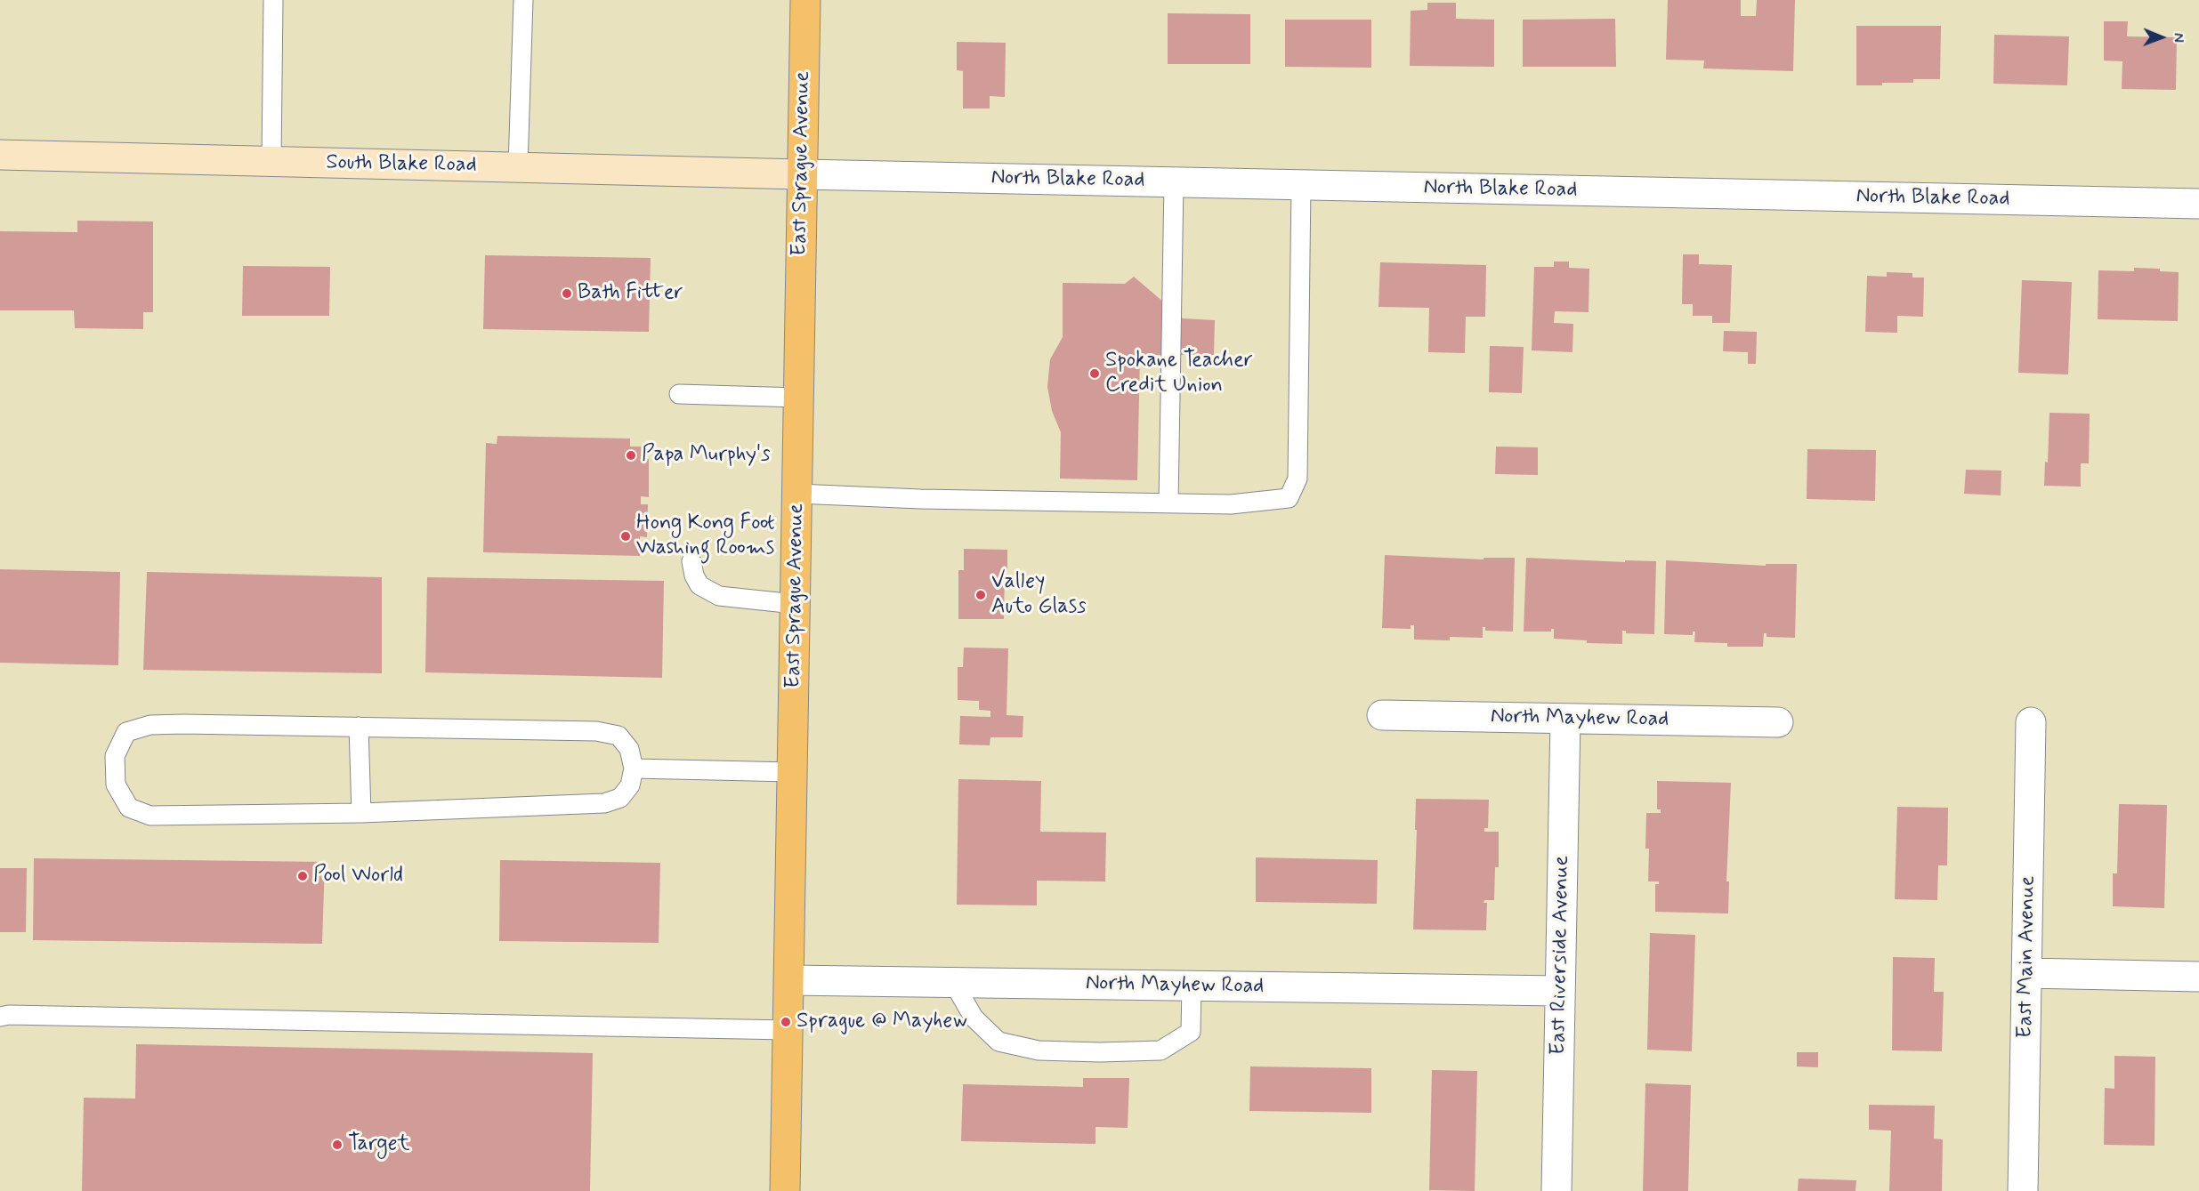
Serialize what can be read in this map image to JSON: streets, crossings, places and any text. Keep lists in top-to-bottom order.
{
  "streets": {
    "main road": ["East Sprague Avenue"],
    "street": [
      "South Blake Road",
      "North Blake Road",
      "North Mayhew Road",
      "East Riverside Avenue",
      "East Main Avenue"
    ]
  },
  "crossings": [
    ["East Sprague Avenue", "South Blake Road"],
    ["East Sprague Avenue", "North Blake Road"],
    ["East Sprague Avenue", "North Mayhew Road"],
    ["South Blake Road", "North Blake Road"],
    ["North Mayhew Road", "East Riverside Avenue"]
  ],
  "places": [
    "Bath Fitter",
    "Spokane Teacher Credit Union",
    "Papa Murphy's",
    "Hong Kong Foot Washing Rooms",
    "Valley Auto Glass",
    "Pool World",
    "Sprague @ Mayhew",
    "Target"
  ],
  "north": "right"
}
